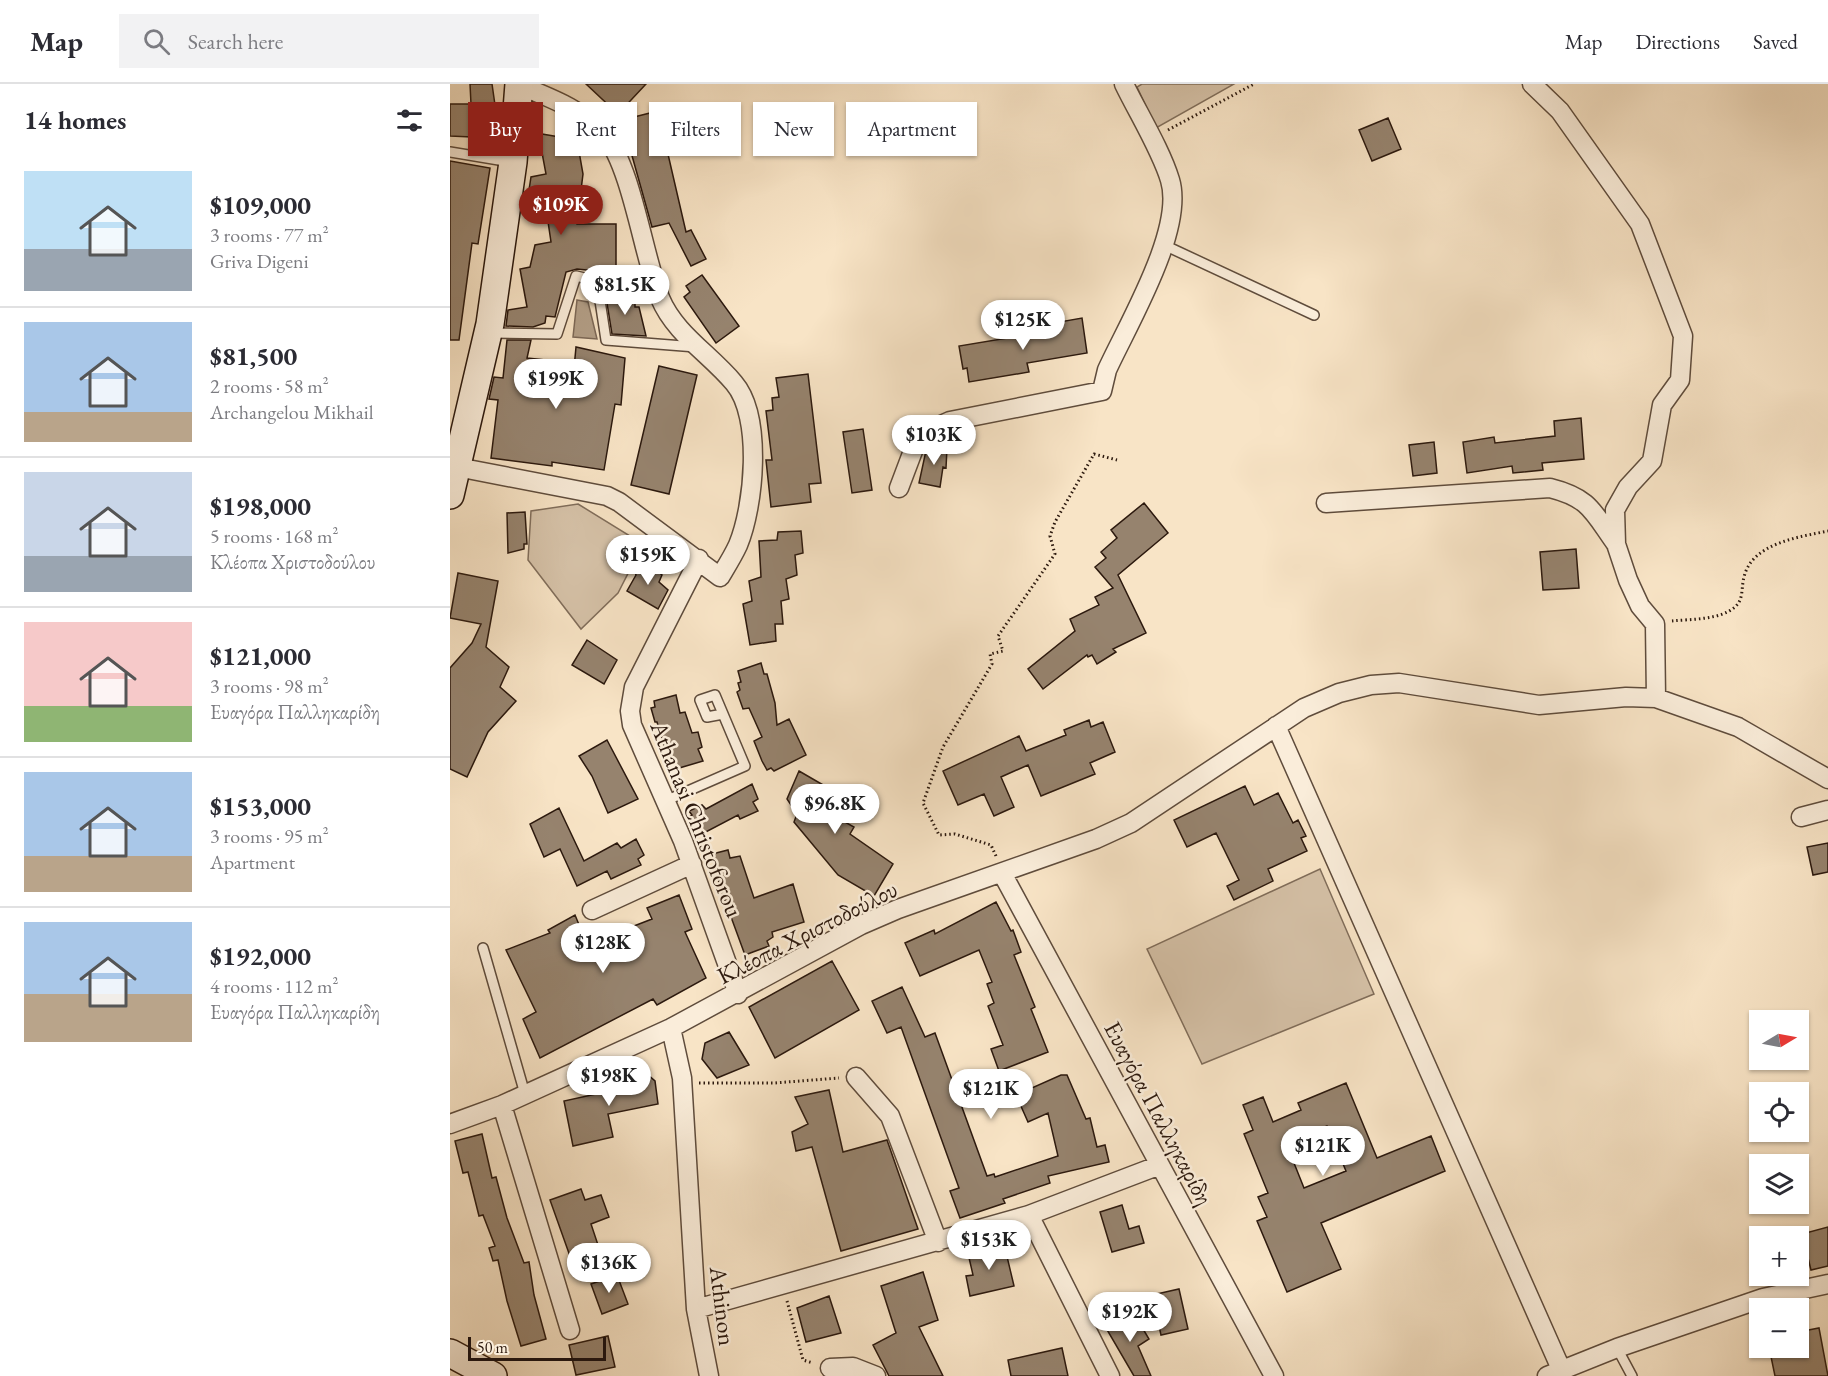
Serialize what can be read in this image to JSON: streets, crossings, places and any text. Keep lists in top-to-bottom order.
{
  "streets": {
    "street": [
      "Athanasi Christoforou",
      "Κλέοπα Χριστοδούλου",
      "Ευαγόρα Παλληκαρίδη",
      "Athinon"
    ]
  },
  "crossings": [
    ["Athanasi Christoforou", "Κλέοπα Χριστοδούλου"],
    ["Κλέοπα Χριστοδούλου", "Ευαγόρα Παλληκαρίδη"],
    ["Κλέοπα Χριστοδούλου", "Athinon"]
  ],
  "scale_bar": "50 m",
  "north": "right",
  "page": {
    "header": "Map",
    "search": "Search here",
    "nav": ["Map", "Directions", "Saved"],
    "heading": "14 homes",
    "chip": [
      "Buy",
      "Rent",
      "Filters",
      "New",
      "Apartment"
    ],
    "list": [
      {
        "name": "$109,000",
        "note": "3 rooms · 77 m² · Griva Digeni"
      },
      {
        "name": "$81,500",
        "note": "2 rooms · 58 m² · Archangelou Mikhail"
      },
      {
        "name": "$198,000",
        "note": "5 rooms · 168 m² · Κλέοπα Χριστοδούλου"
      },
      {
        "name": "$121,000",
        "note": "3 rooms · 98 m² · Ευαγόρα Παλληκαρίδη"
      },
      {
        "name": "$153,000",
        "note": "3 rooms · 95 m² · Apartment"
      },
      {
        "name": "$192,000",
        "note": "4 rooms · 112 m² · Ευαγόρα Παλληκαρίδη"
      }
    ],
    "price": [
      "$109K",
      "$81.5K",
      "$125K",
      "$199K",
      "$103K",
      "$159K",
      "$96.8K",
      "$128K",
      "$198K",
      "$121K",
      "$121K",
      "$153K",
      "$136K",
      "$192K"
    ],
    "map_buttons": ["+", "−"],
    "scale": "50 m"
  }
}
